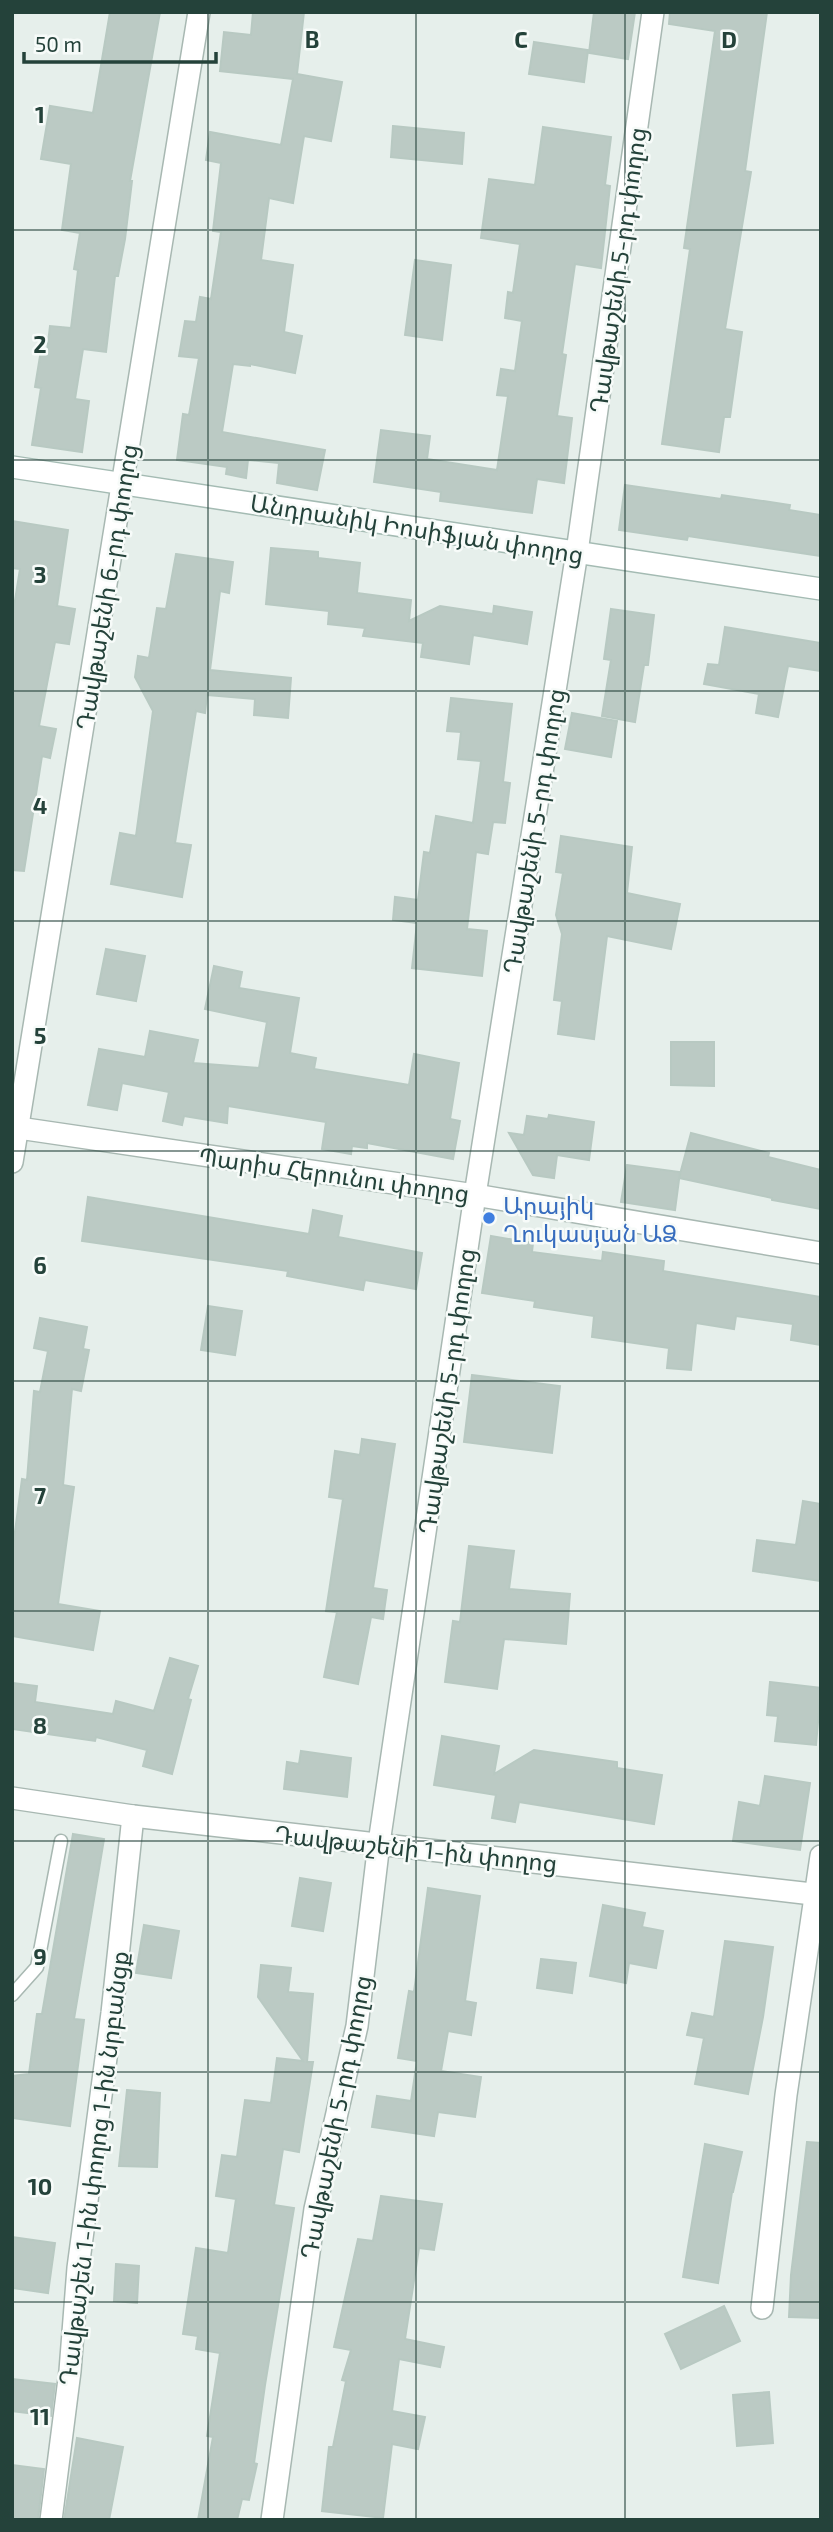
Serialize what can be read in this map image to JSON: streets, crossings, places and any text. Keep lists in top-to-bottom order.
{
  "streets": {
    "street": [
      "Դավթաշենի 5-րդ փողոց",
      "Անդրանիկ Իոսիֆյան փողոց",
      "Դավթաշենի 6-րդ փողոց",
      "Պարիս Հերունու փողոց",
      "Դավթաշենի 1-ին փողոց",
      "Դավթաշեն 1-ին փողոց 1-ին նրբանցք"
    ]
  },
  "crossings": [
    ["Դավթաշենի 5-րդ փողոց", "Անդրանիկ Իոսիֆյան փողոց"],
    ["Դավթաշենի 5-րդ փողոց", "Պարիս Հերունու փողոց"],
    ["Դավթաշենի 5-րդ փողոց", "Դավթաշենի 1-ին փողոց"],
    ["Անդրանիկ Իոսիֆյան փողոց", "Դավթաշենի 6-րդ փողոց"],
    ["Դավթաշենի 6-րդ փողոց", "Պարիս Հերունու փողոց"],
    ["Դավթաշենի 1-ին փողոց", "Դավթաշեն 1-ին փողոց 1-ին նրբանցք"]
  ],
  "places": ["Արայիկ Ղուկասյան ԱՁ"],
  "scale_bar": "50 m",
  "grid": {
    "columns": ["B", "C", "D"],
    "rows": [
      "1",
      "2",
      "3",
      "4",
      "5",
      "6",
      "7",
      "8",
      "9",
      "10",
      "11"
    ]
  }
}
